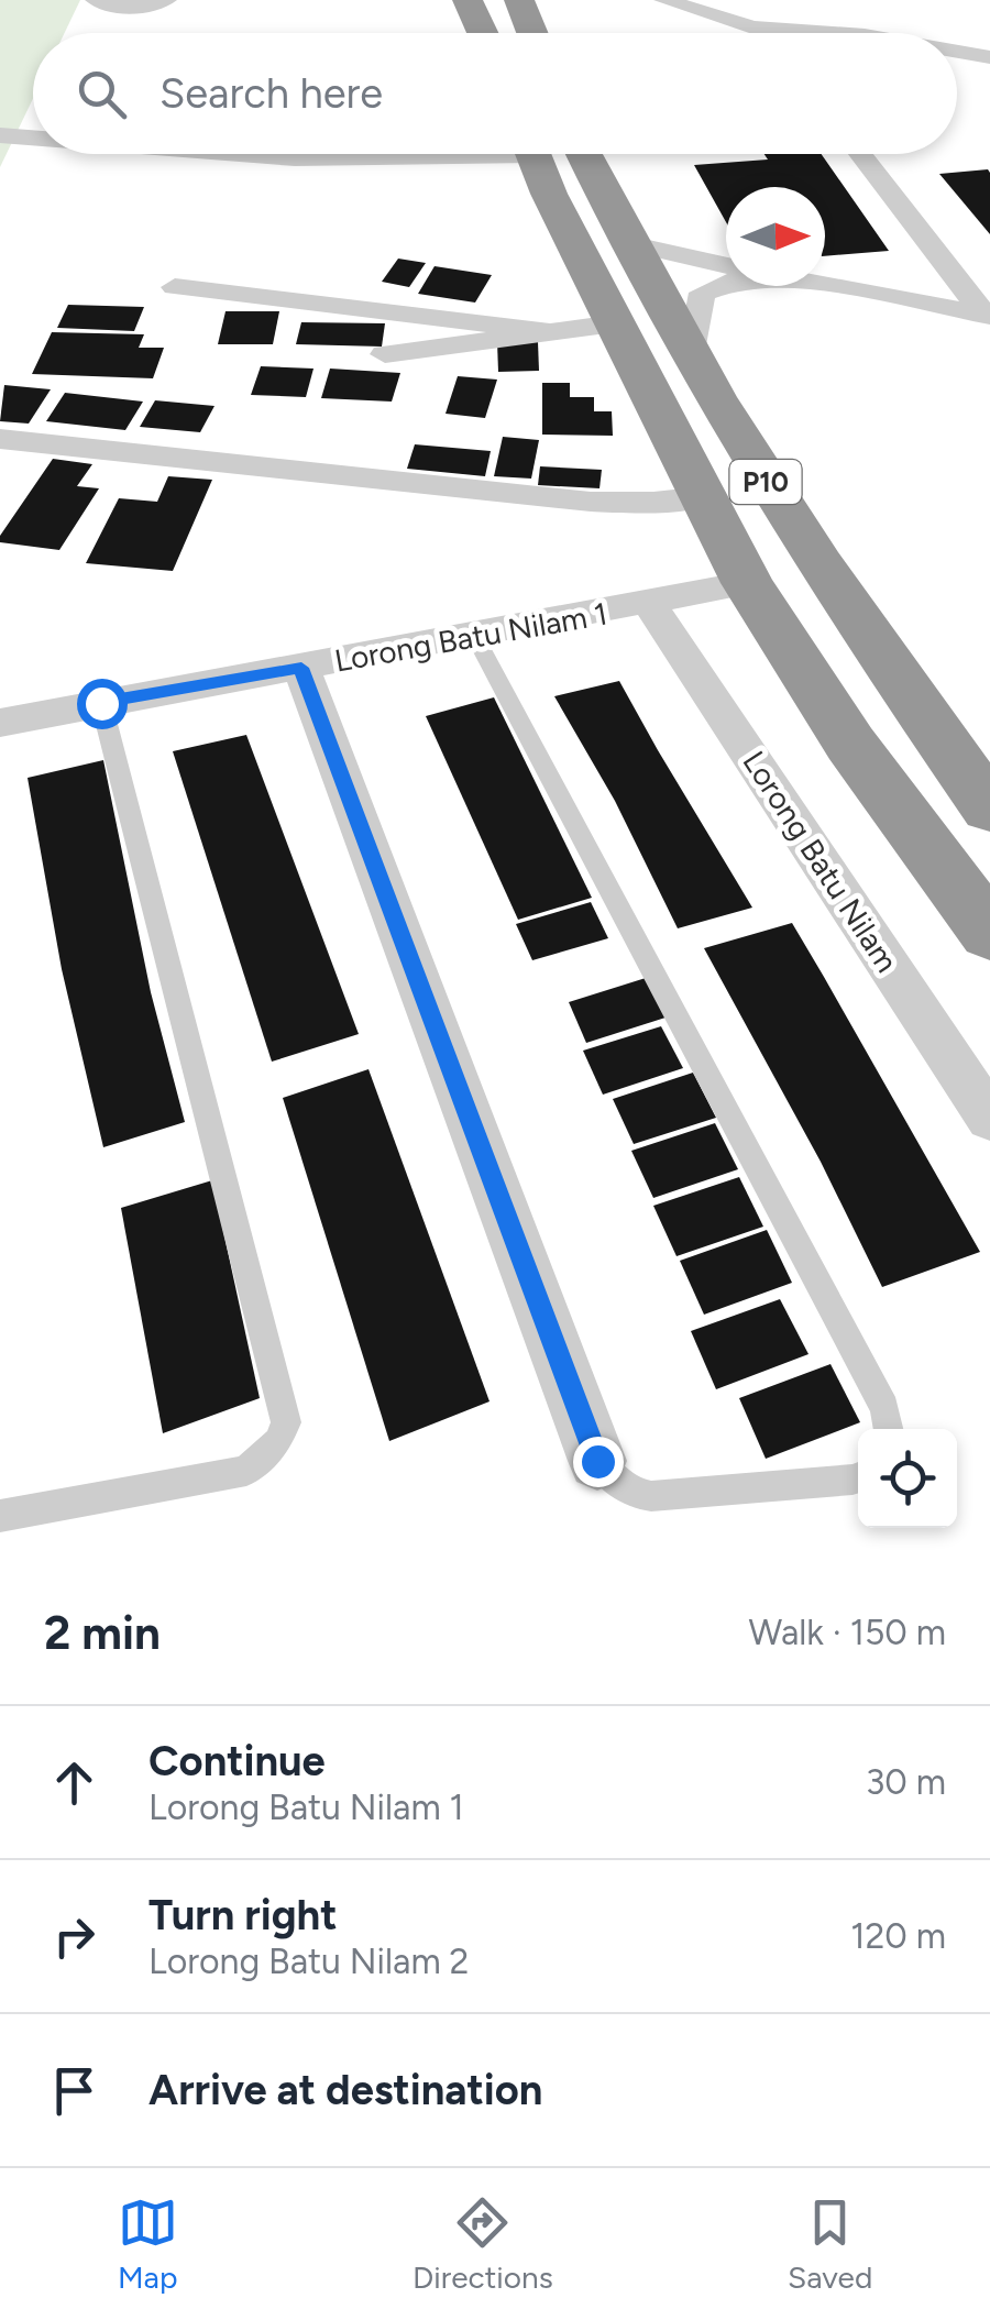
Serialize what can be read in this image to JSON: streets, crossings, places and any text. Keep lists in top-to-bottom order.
{
  "streets": {
    "highway": ["P10"],
    "street": ["Lorong Batu Nilam 1", "Lorong Batu Nilam"]
  },
  "crossings": [
    ["P10", "Lorong Batu Nilam 1"],
    ["Lorong Batu Nilam 1", "Lorong Batu Nilam"]
  ],
  "north": "right",
  "page": {
    "search": "Search here",
    "heading": ["2 min", "Walk · 150 m"],
    "list": [
      ["Continue", "Lorong Batu Nilam 1", "30 m"],
      ["Turn right", "Lorong Batu Nilam 2", "120 m"],
      "Arrive at destination"
    ],
    "nav": ["Map", "Directions", "Saved"]
  }
}
